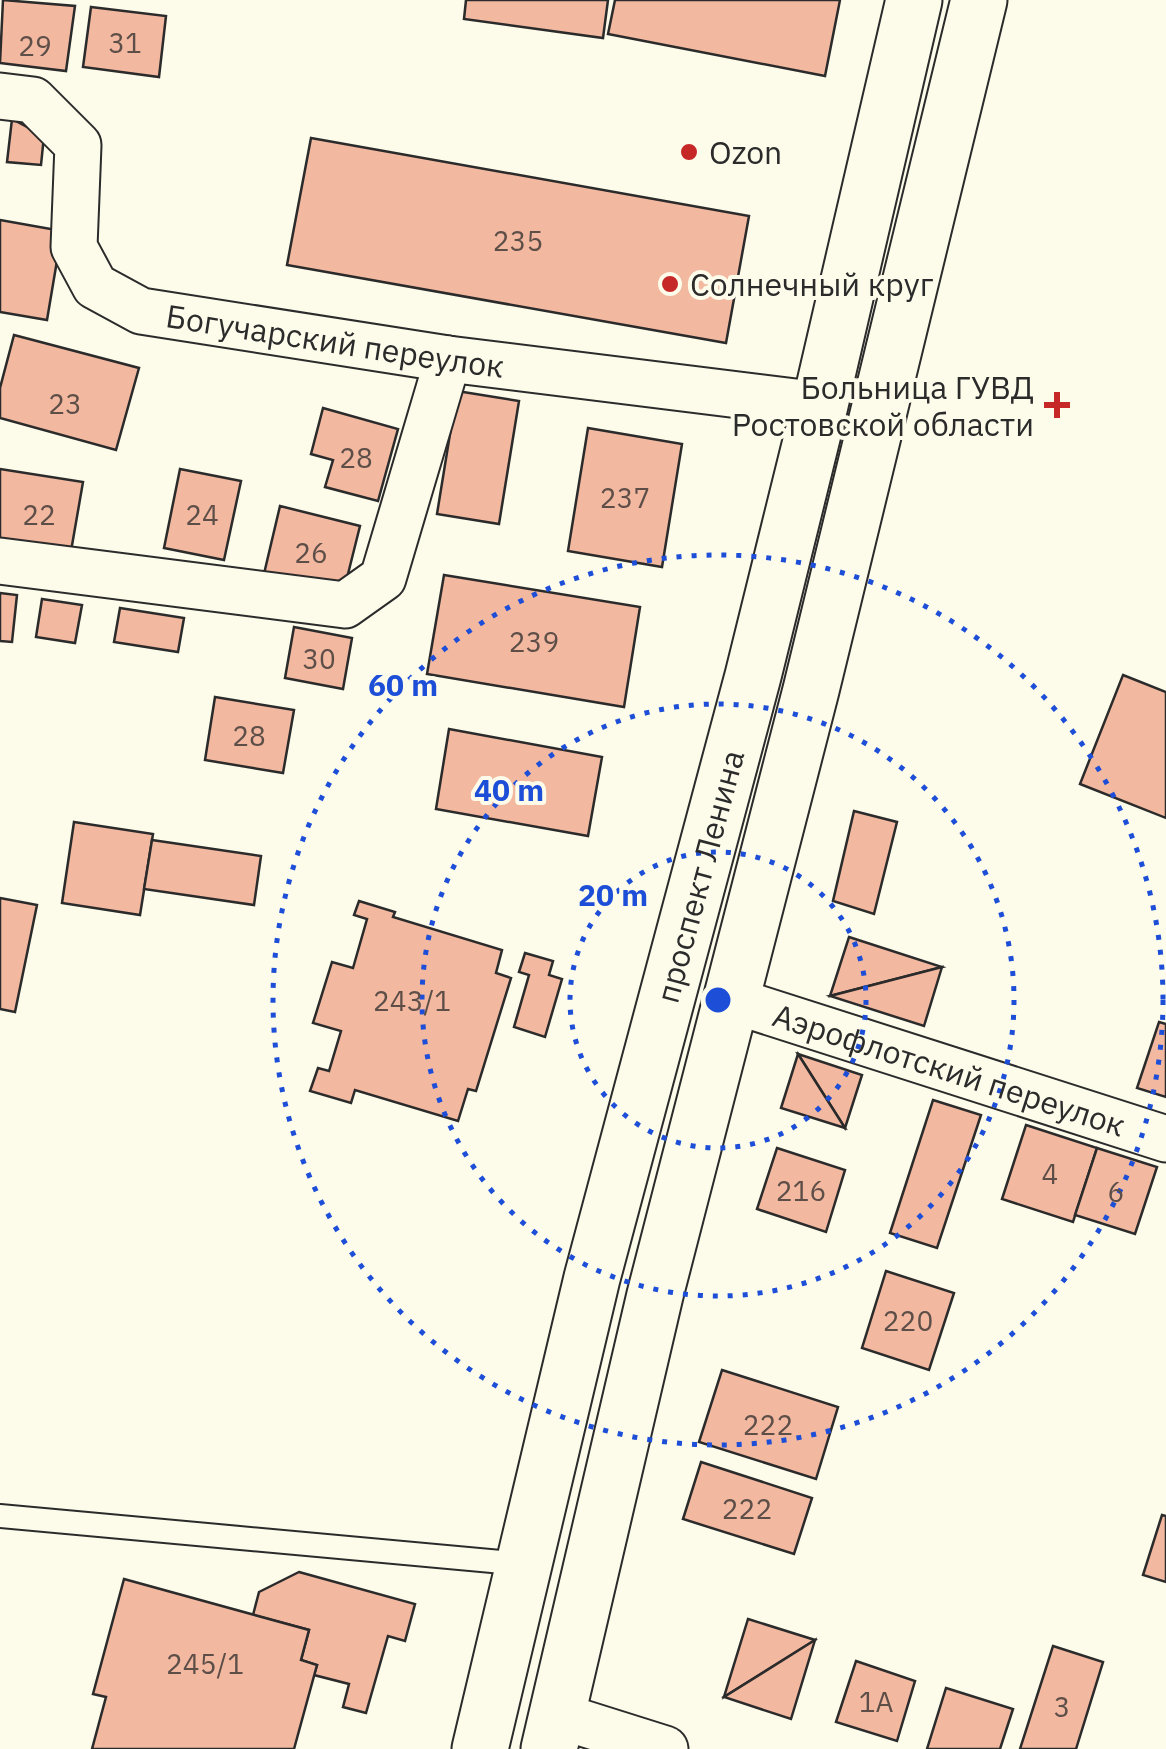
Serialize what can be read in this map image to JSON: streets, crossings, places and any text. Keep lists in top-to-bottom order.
{
  "streets": {
    "main road": ["проспект Ленина"],
    "street": ["Богучарский переулок", "Аэрофлотский переулок"]
  },
  "crossings": [
    ["Богучарский переулок", "проспект Ленина"],
    ["проспект Ленина", "Аэрофлотский переулок"]
  ],
  "places": {
    "other": ["Ozon", "Солнечный круг"],
    "health": ["Больница ГУВД Ростовской области"]
  },
  "house_numbers": [
    "31",
    "29",
    "235",
    "23",
    "28",
    "237",
    "22",
    "24",
    "26",
    "239",
    "30",
    "28",
    "243/1",
    "4",
    "216",
    "6",
    "220",
    "222",
    "222",
    "245/1",
    "1А",
    "3"
  ],
  "rings": ["60 m", "40 m", "20 m"]
}
